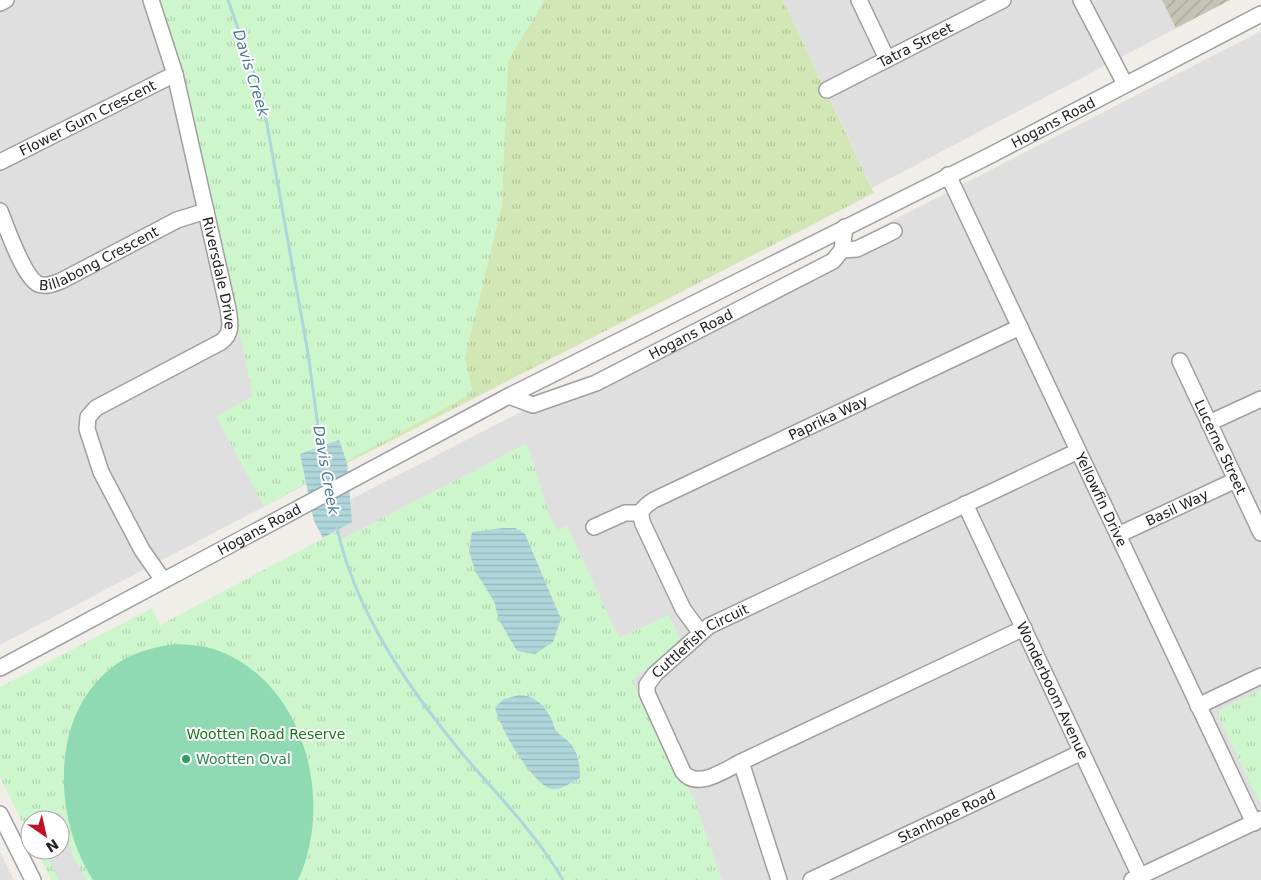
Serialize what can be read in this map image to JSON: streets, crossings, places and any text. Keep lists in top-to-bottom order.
{
  "streets": {
    "street": [
      "Tatra Street",
      "Flower Gum Crescent",
      "Hogans Road",
      "Billabong Crescent",
      "Riversdale Drive",
      "Paprika Way",
      "Lucerne Street",
      "Yellowfin Drive",
      "Basil Way",
      "Cuttlefish Circuit",
      "Wonderboom Avenue",
      "Stanhope Road"
    ]
  },
  "crossings": [
    ["Flower Gum Crescent", "Riversdale Drive"],
    ["Hogans Road", "Riversdale Drive"],
    ["Hogans Road", "Yellowfin Drive"],
    ["Billabong Crescent", "Riversdale Drive"],
    ["Paprika Way", "Yellowfin Drive"],
    ["Lucerne Street", "Basil Way"],
    ["Yellowfin Drive", "Basil Way"],
    ["Yellowfin Drive", "Cuttlefish Circuit"],
    ["Cuttlefish Circuit", "Wonderboom Avenue"],
    ["Wonderboom Avenue", "Stanhope Road"]
  ],
  "water": ["Davis Creek"],
  "parks": ["Wootten Road Reserve"],
  "places": ["Wootten Oval"],
  "north": "bottom right"
}
